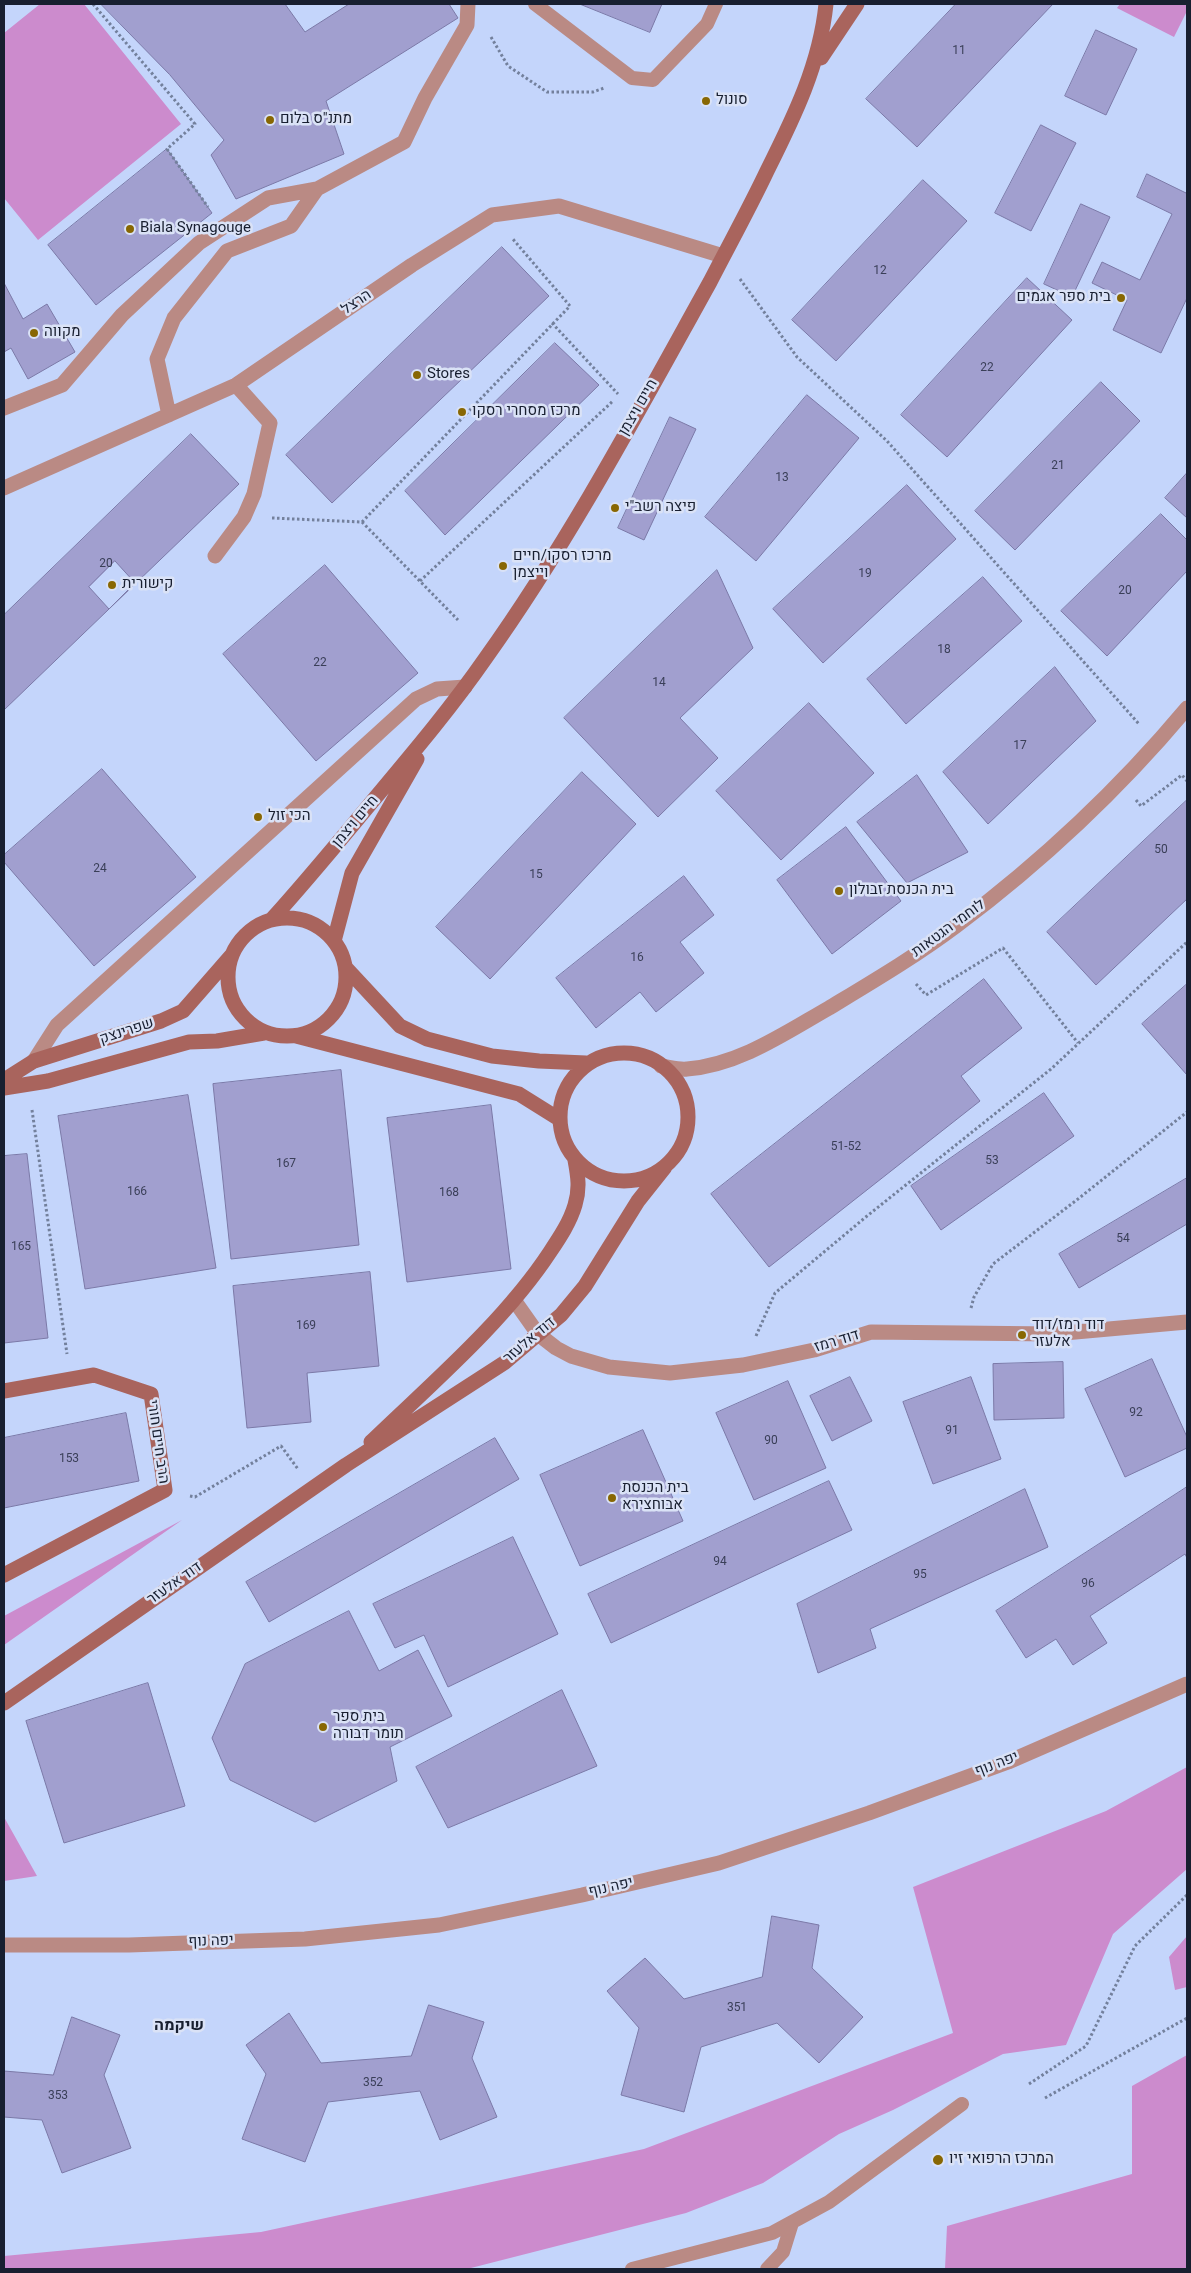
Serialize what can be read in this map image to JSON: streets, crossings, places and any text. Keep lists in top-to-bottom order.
{
  "streets": {
    "street": [
      "הרצל",
      "חיים ויצמן",
      "לוחמי הגטאות",
      "שפרינצק",
      "דוד אלעזר",
      "דוד רמז",
      "הרב חיים חורי",
      "יפה נוף"
    ]
  },
  "crossings": [
    ["הרצל", "חיים ויצמן"],
    ["חיים ויצמן", "שפרינצק"],
    ["לוחמי הגטאות", "דוד אלעזר"],
    ["דוד אלעזר", "דוד רמז"]
  ],
  "districts": ["שיקמה"],
  "places": [
    "סונול",
    "מתנ\"ס בלום",
    "Biala Synagouge",
    "בית ספר אגמים",
    "מקווה",
    "Stores",
    "מרכז מסחרי רסקו",
    "פיצה רשב\"י",
    "מרכז רסקו/חיים וייצמן",
    "קישורית",
    "הכי זול",
    "בית הכנסת זבולון",
    "דוד רמז/דוד אלעזר",
    "בית הכנסת אבוחצירא",
    "בית ספר תומר דבורה",
    "המרכז הרפואי זיו"
  ],
  "house_numbers": [
    "11",
    "12",
    "22",
    "21",
    "13",
    "20",
    "19",
    "20",
    "18",
    "22",
    "14",
    "17",
    "50",
    "24",
    "15",
    "16",
    "51-52",
    "53",
    "167",
    "166",
    "168",
    "54",
    "165",
    "169",
    "92",
    "91",
    "90",
    "153",
    "94",
    "95",
    "96",
    "351",
    "352",
    "353"
  ]
}
